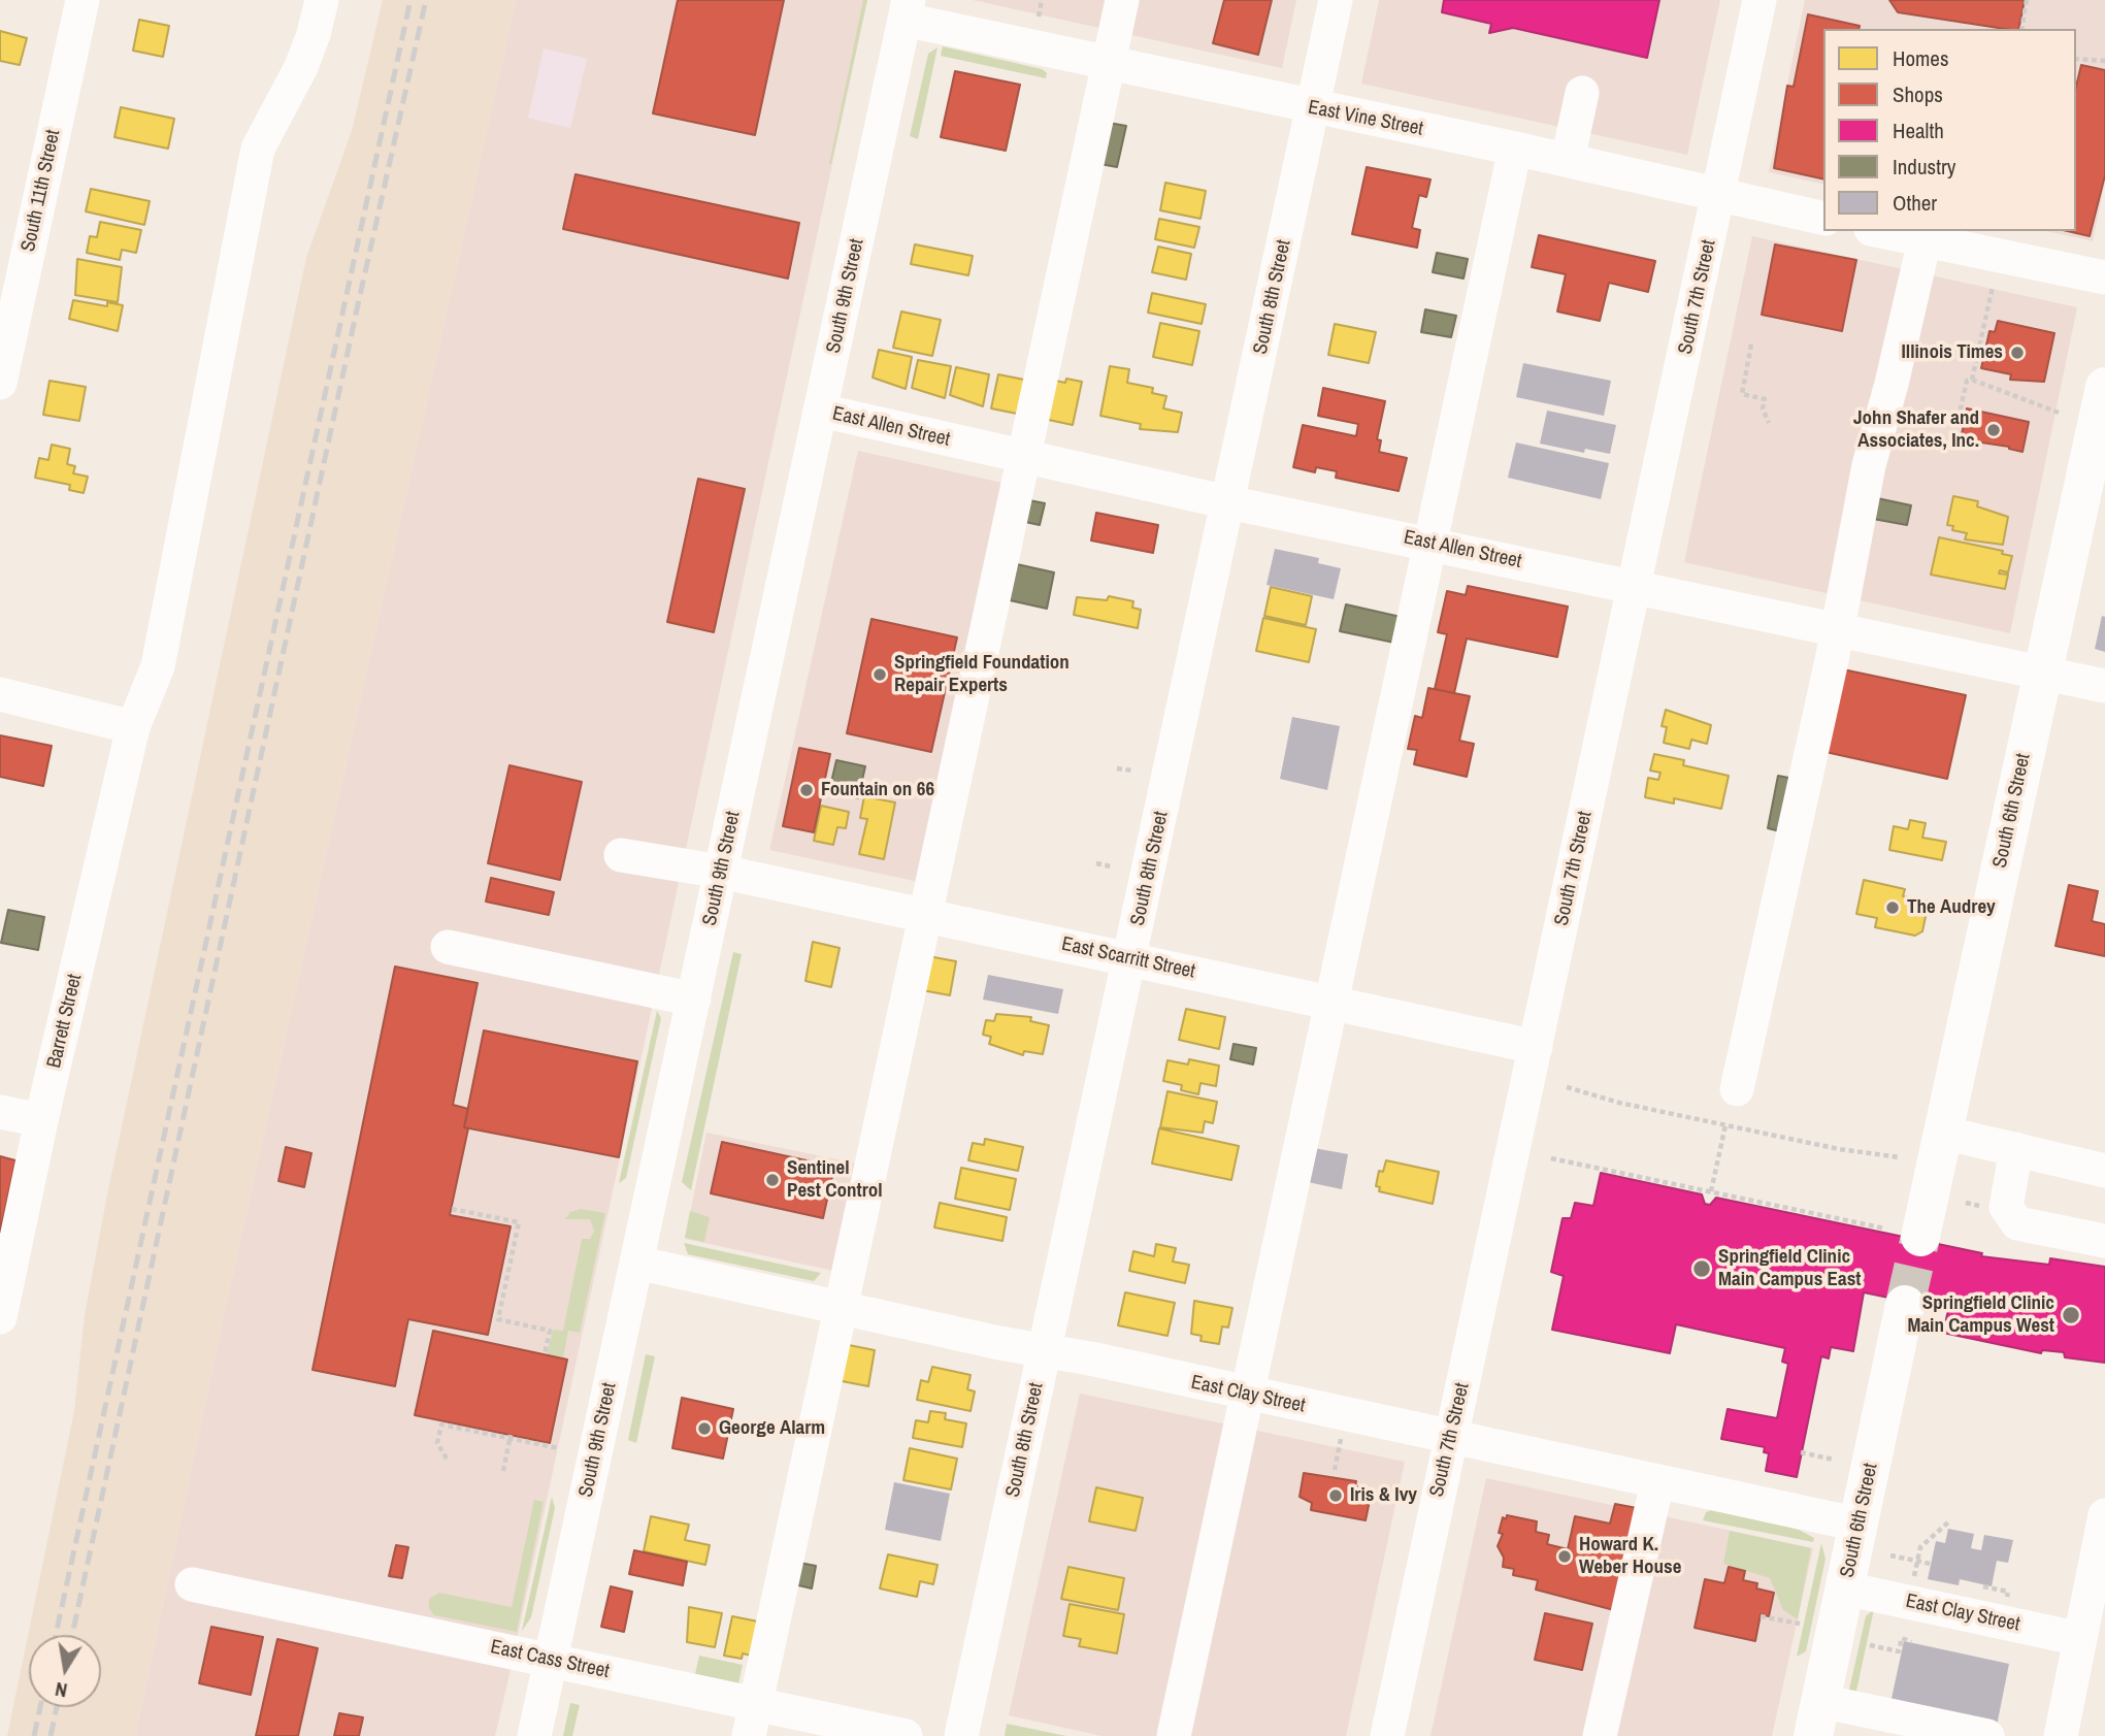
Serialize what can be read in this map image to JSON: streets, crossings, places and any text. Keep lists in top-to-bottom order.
{
  "streets": {
    "main road": ["South 6th Street"],
    "street": [
      "East Vine Street",
      "South 11th Street",
      "South 9th Street",
      "South 8th Street",
      "South 7th Street",
      "East Allen Street",
      "East Scarritt Street",
      "Barrett Street",
      "East Clay Street",
      "East Cass Street"
    ]
  },
  "crossings": [
    ["East Vine Street", "South 9th Street"],
    ["East Vine Street", "South 8th Street"],
    ["East Vine Street", "South 7th Street"],
    ["South 9th Street", "East Allen Street"],
    ["South 9th Street", "East Scarritt Street"],
    ["South 9th Street", "East Clay Street"],
    ["South 9th Street", "East Cass Street"],
    ["South 8th Street", "East Allen Street"],
    ["South 8th Street", "East Scarritt Street"],
    ["South 8th Street", "East Clay Street"],
    ["South 7th Street", "East Allen Street"],
    ["South 7th Street", "East Scarritt Street"],
    ["South 7th Street", "East Clay Street"],
    ["East Allen Street", "South 6th Street"],
    ["South 6th Street", "East Clay Street"]
  ],
  "places": [
    "Illinois Times",
    "John Shafer and Associates, Inc.",
    "Springfield Foundation Repair Experts",
    "Fountain on 66",
    "The Audrey",
    "Sentinel Pest Control",
    "Springfield Clinic Main Campus East",
    "Springfield Clinic Main Campus West",
    "George Alarm",
    "Iris & Ivy",
    "Howard K. Weber House"
  ],
  "legend": [
    "Homes",
    "Shops",
    "Health",
    "Industry",
    "Other"
  ],
  "north": "bottom"
}
